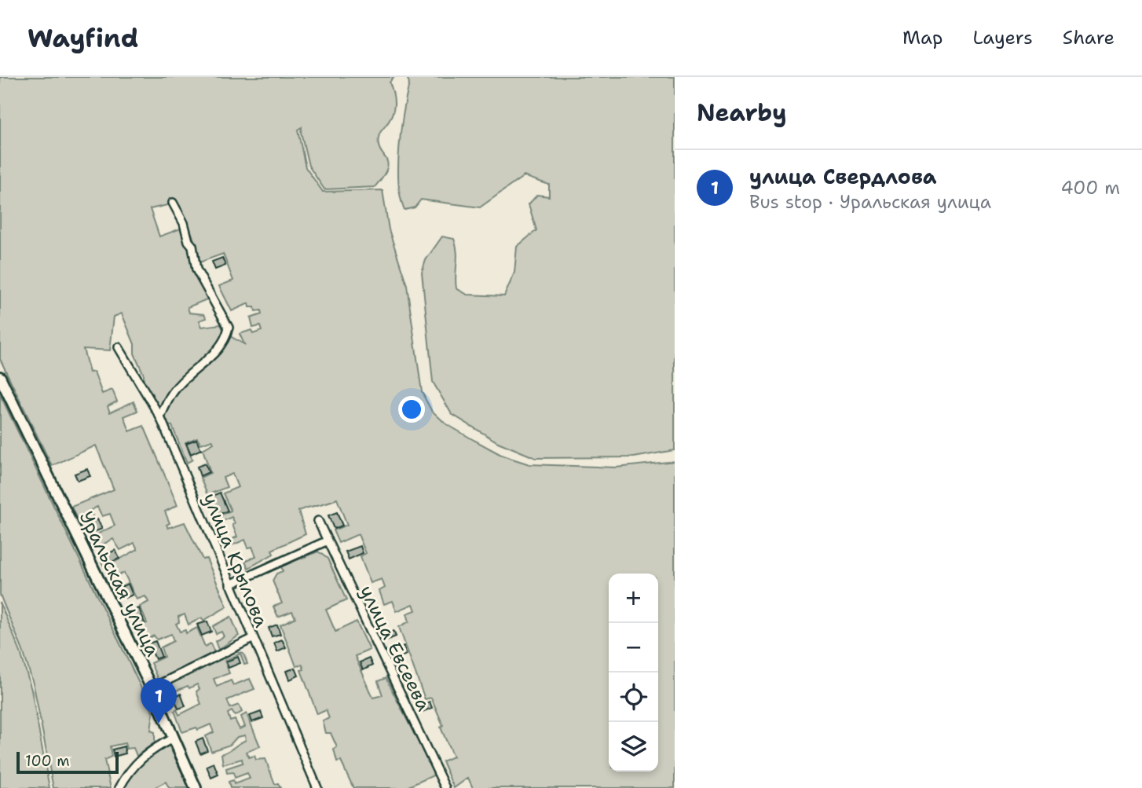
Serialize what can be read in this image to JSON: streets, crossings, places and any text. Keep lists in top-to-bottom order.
{
  "streets": {
    "main road": ["Уральская улица"],
    "street": ["улица Крылова", "улица Евсеева"]
  },
  "scale_bar": "100 m",
  "page": {
    "header": "Wayfind",
    "nav": ["Map", "Layers", "Share"],
    "heading": "Nearby",
    "list": [
      {
        "mark": "1",
        "name": "улица Свердлова",
        "note": "Bus stop · Уральская улица",
        "value": "400 m"
      }
    ],
    "map_buttons": ["+", "−"],
    "pins": "1",
    "scale": "100 m"
  }
}
